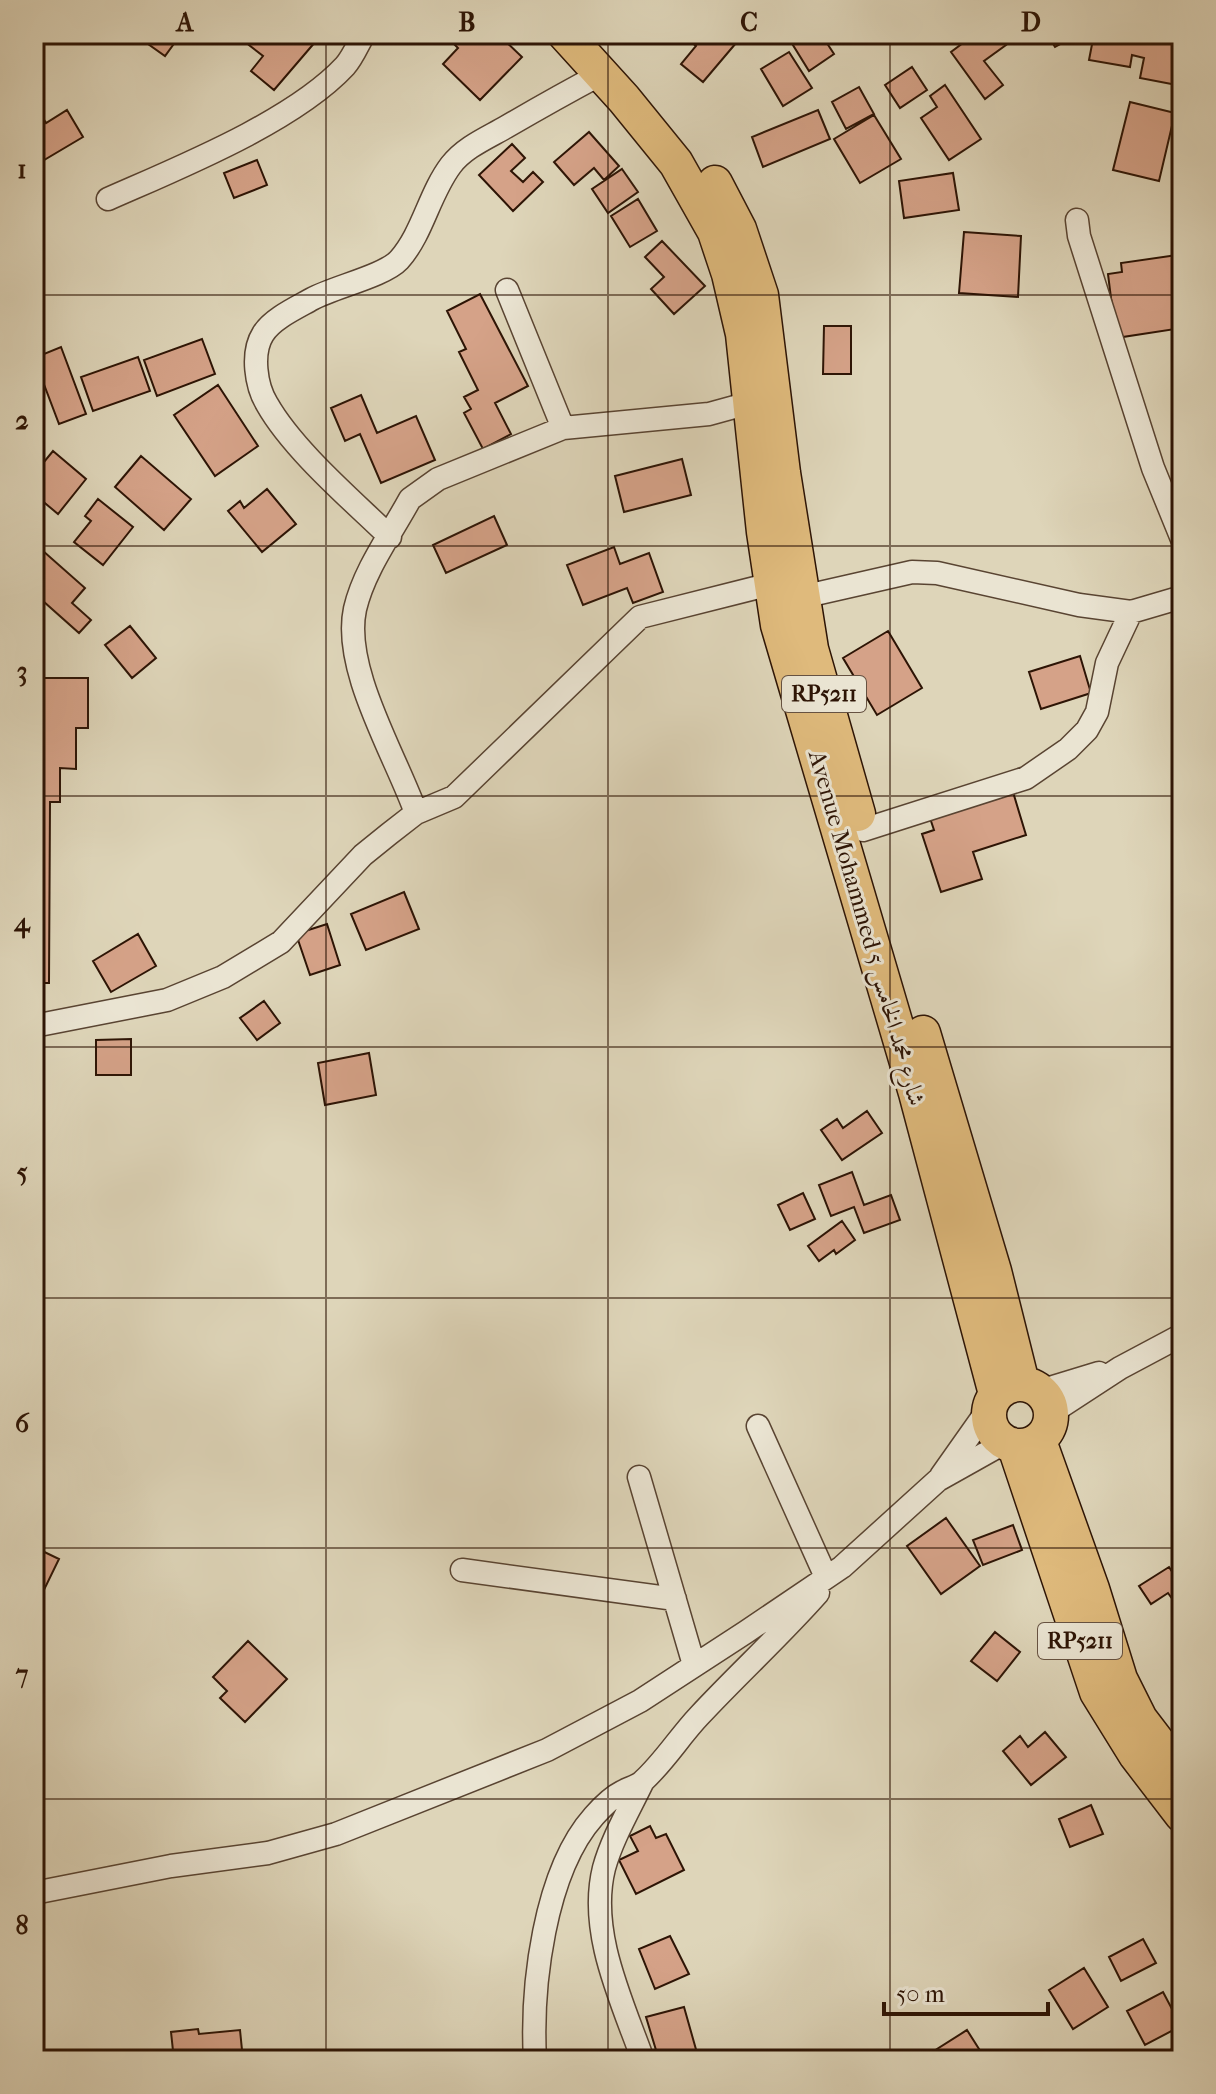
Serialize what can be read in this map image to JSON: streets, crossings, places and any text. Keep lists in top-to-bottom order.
{
  "streets": {
    "main road": ["RP5211", "Avenue Mohammed 5 شارع محمد الخامس"]
  },
  "scale_bar": "50 m",
  "grid": {
    "columns": [
      "A",
      "B",
      "C",
      "D"
    ],
    "rows": [
      "1",
      "2",
      "3",
      "4",
      "5",
      "6",
      "7",
      "8"
    ]
  }
}
